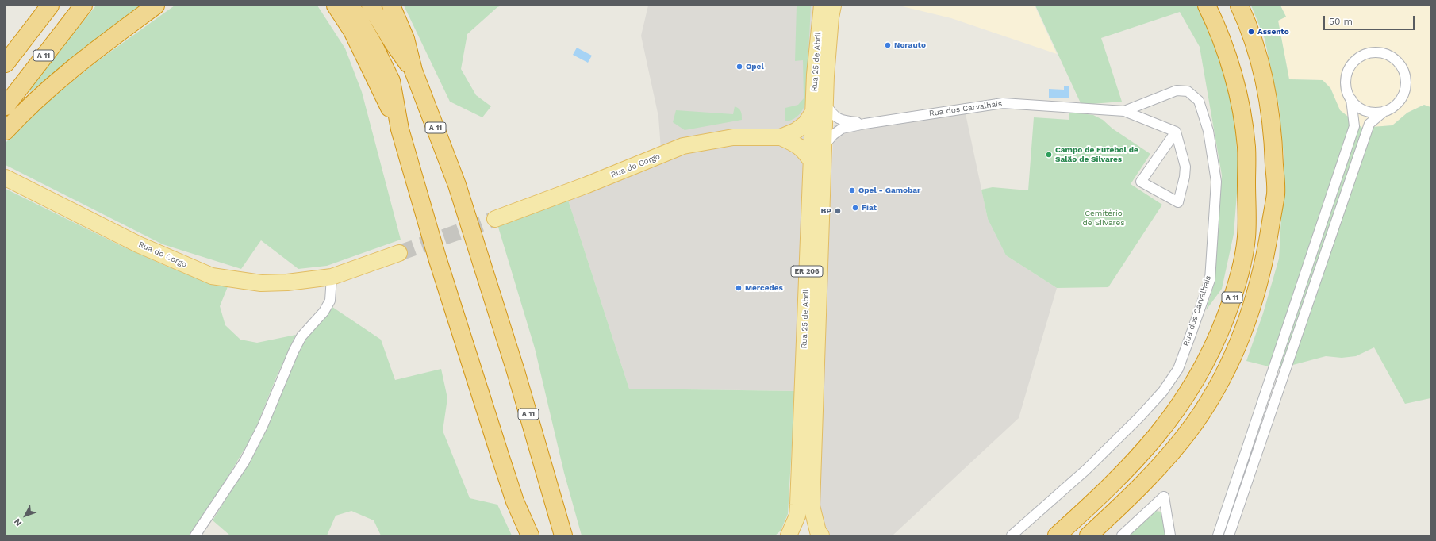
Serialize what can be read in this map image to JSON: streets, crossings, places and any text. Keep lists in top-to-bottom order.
{
  "streets": {
    "highway": ["A 11"],
    "main road": ["Rua 25 de Abril", "Rua do Corgo", "ER 206"],
    "street": ["Rua dos Carvalhais"]
  },
  "crossings": [
    ["Rua 25 de Abril", "Rua dos Carvalhais"],
    ["Rua 25 de Abril", "Rua do Corgo"],
    ["Rua dos Carvalhais", "Rua do Corgo"]
  ],
  "parks": ["Cemitério de Silvares"],
  "places": [
    "Assento",
    "Norauto",
    "Opel",
    "Campo de Futebol de Salão de Silvares",
    "Opel - Gamobar",
    "Fiat",
    "BP",
    "Mercedes"
  ],
  "scale_bar": "50 m",
  "north": "bottom left"
}
